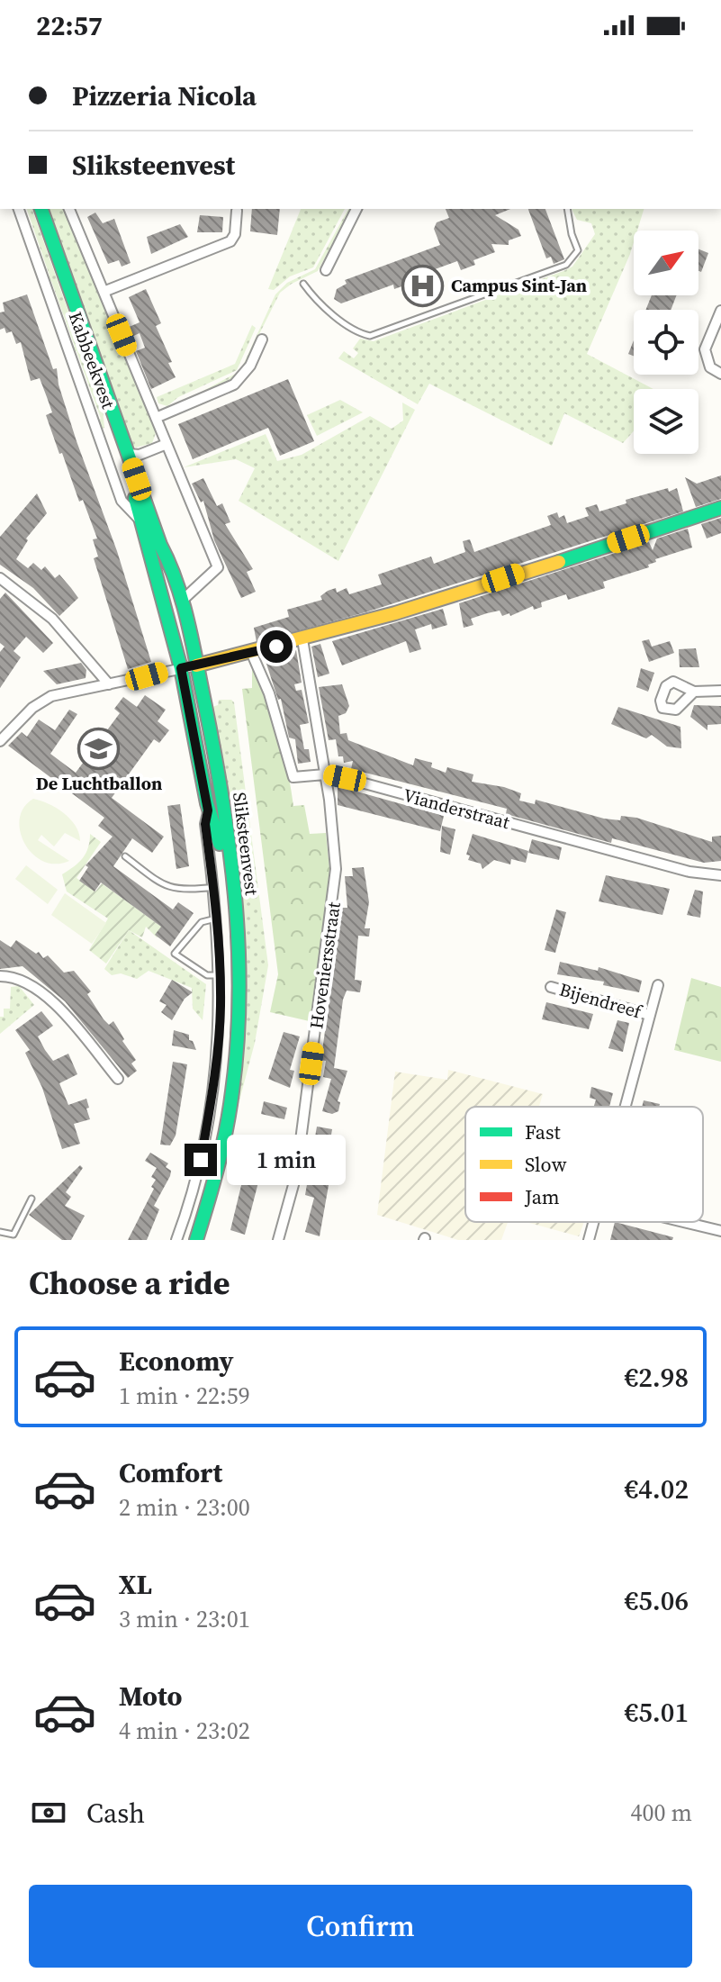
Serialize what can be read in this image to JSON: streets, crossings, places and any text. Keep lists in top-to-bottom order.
{
  "streets": {
    "main road": ["Kabbeekvest", "Sliksteenvest"],
    "street": ["Vianderstraat", "Hoveniersstraat", "Bijendreef"]
  },
  "crossings": [
    ["Kabbeekvest", "Sliksteenvest"],
    ["Vianderstraat", "Hoveniersstraat"]
  ],
  "places": {
    "hospital": ["Campus Sint-Jan"],
    "school or university": ["De Luchtballon"]
  },
  "legend": ["Fast", "Slow", "Jam"],
  "north": "top right",
  "page": {
    "status": "22:57",
    "banner": ["Pizzeria Nicola", "Sliksteenvest"],
    "bubble": "1 min",
    "heading": "Choose a ride",
    "list": [
      {
        "name": "Economy",
        "note": "1 min · 22:59",
        "value": "€2.98"
      },
      {
        "name": "Comfort",
        "note": "2 min · 23:00",
        "value": "€4.02"
      },
      {
        "name": "XL",
        "note": "3 min · 23:01",
        "value": "€5.06"
      },
      {
        "name": "Moto",
        "note": "4 min · 23:02",
        "value": "€5.01"
      }
    ],
    "pay": ["Cash", "400 m"],
    "buttons": "Confirm"
  }
}
